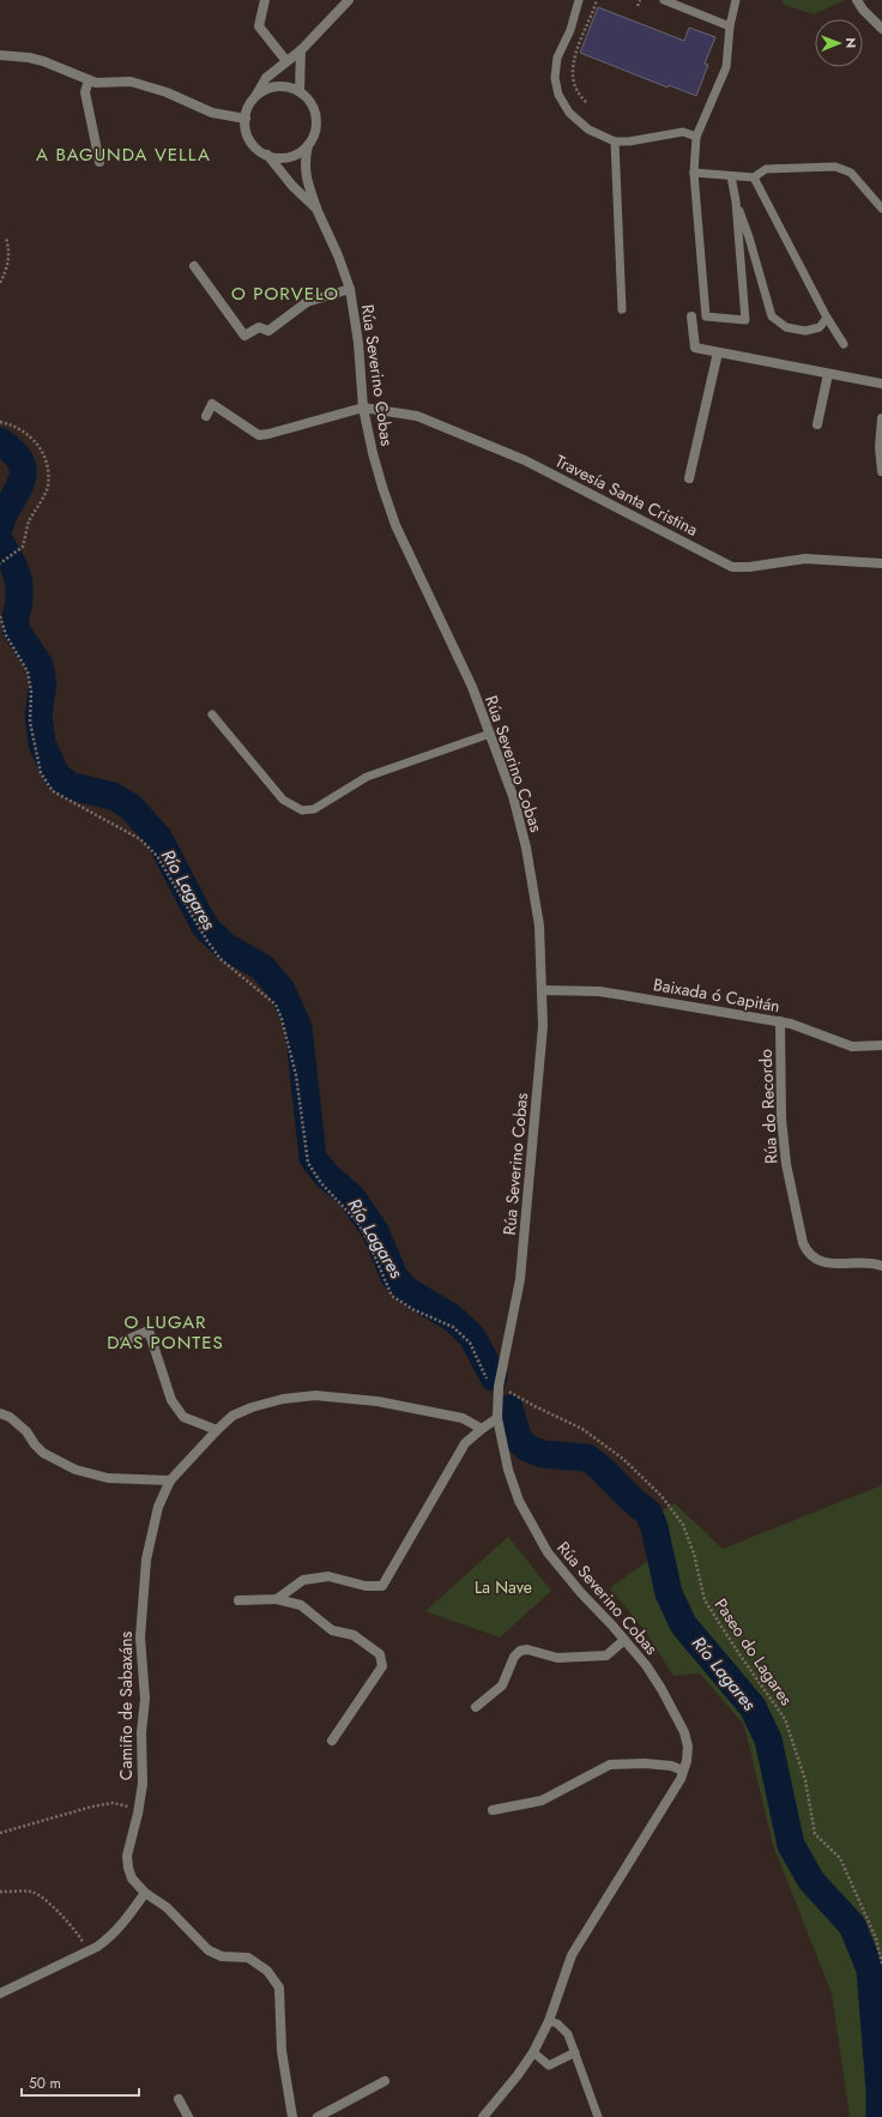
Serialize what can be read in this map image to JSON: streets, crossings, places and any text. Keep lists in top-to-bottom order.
{
  "streets": {
    "street": [
      "Rúa Severino Cobas",
      "Travesía Santa Cristina",
      "Baixada ó Capitán",
      "Rúa do Recordo",
      "Camiño de Sabaxáns"
    ],
    "path": ["Paseo do Lagares"]
  },
  "crossings": [
    ["Rúa Severino Cobas", "Travesía Santa Cristina"],
    ["Rúa Severino Cobas", "Baixada ó Capitán"],
    ["Baixada ó Capitán", "Rúa do Recordo"]
  ],
  "districts": ["A BAGUNDA VELLA", "O PORVELO", "O LUGAR DAS PONTES"],
  "water": ["Río Lagares"],
  "parks": ["La Nave"],
  "scale_bar": "50 m",
  "north": "right"
}
